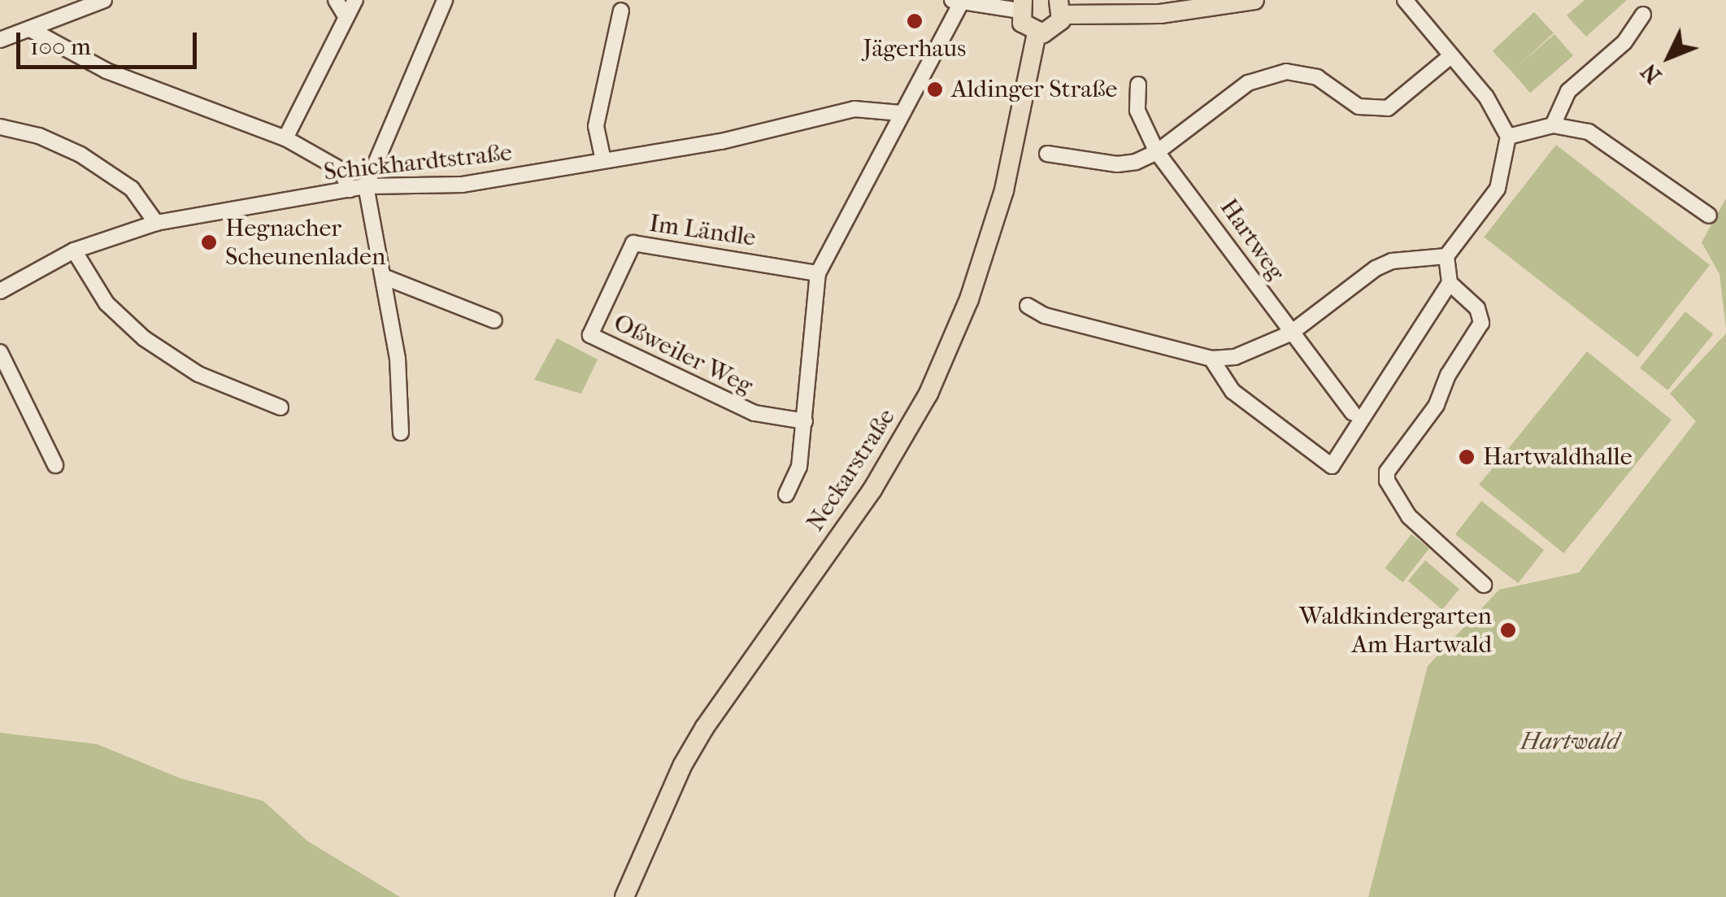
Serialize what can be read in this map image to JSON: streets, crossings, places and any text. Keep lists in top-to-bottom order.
{
  "streets": {
    "main road": ["Neckarstraße"],
    "street": [
      "Schickhardtstraße",
      "Im Ländle",
      "Hartweg",
      "Oßweiler Weg"
    ]
  },
  "crossings": [
    ["Im Ländle", "Oßweiler Weg"]
  ],
  "parks": ["Hartwald"],
  "places": [
    "Jägerhaus",
    "Aldinger Straße",
    "Hegnacher Scheunenladen",
    "Hartwaldhalle",
    "Waldkindergarten Am Hartwald"
  ],
  "scale_bar": "100 m",
  "north": "bottom left"
}
